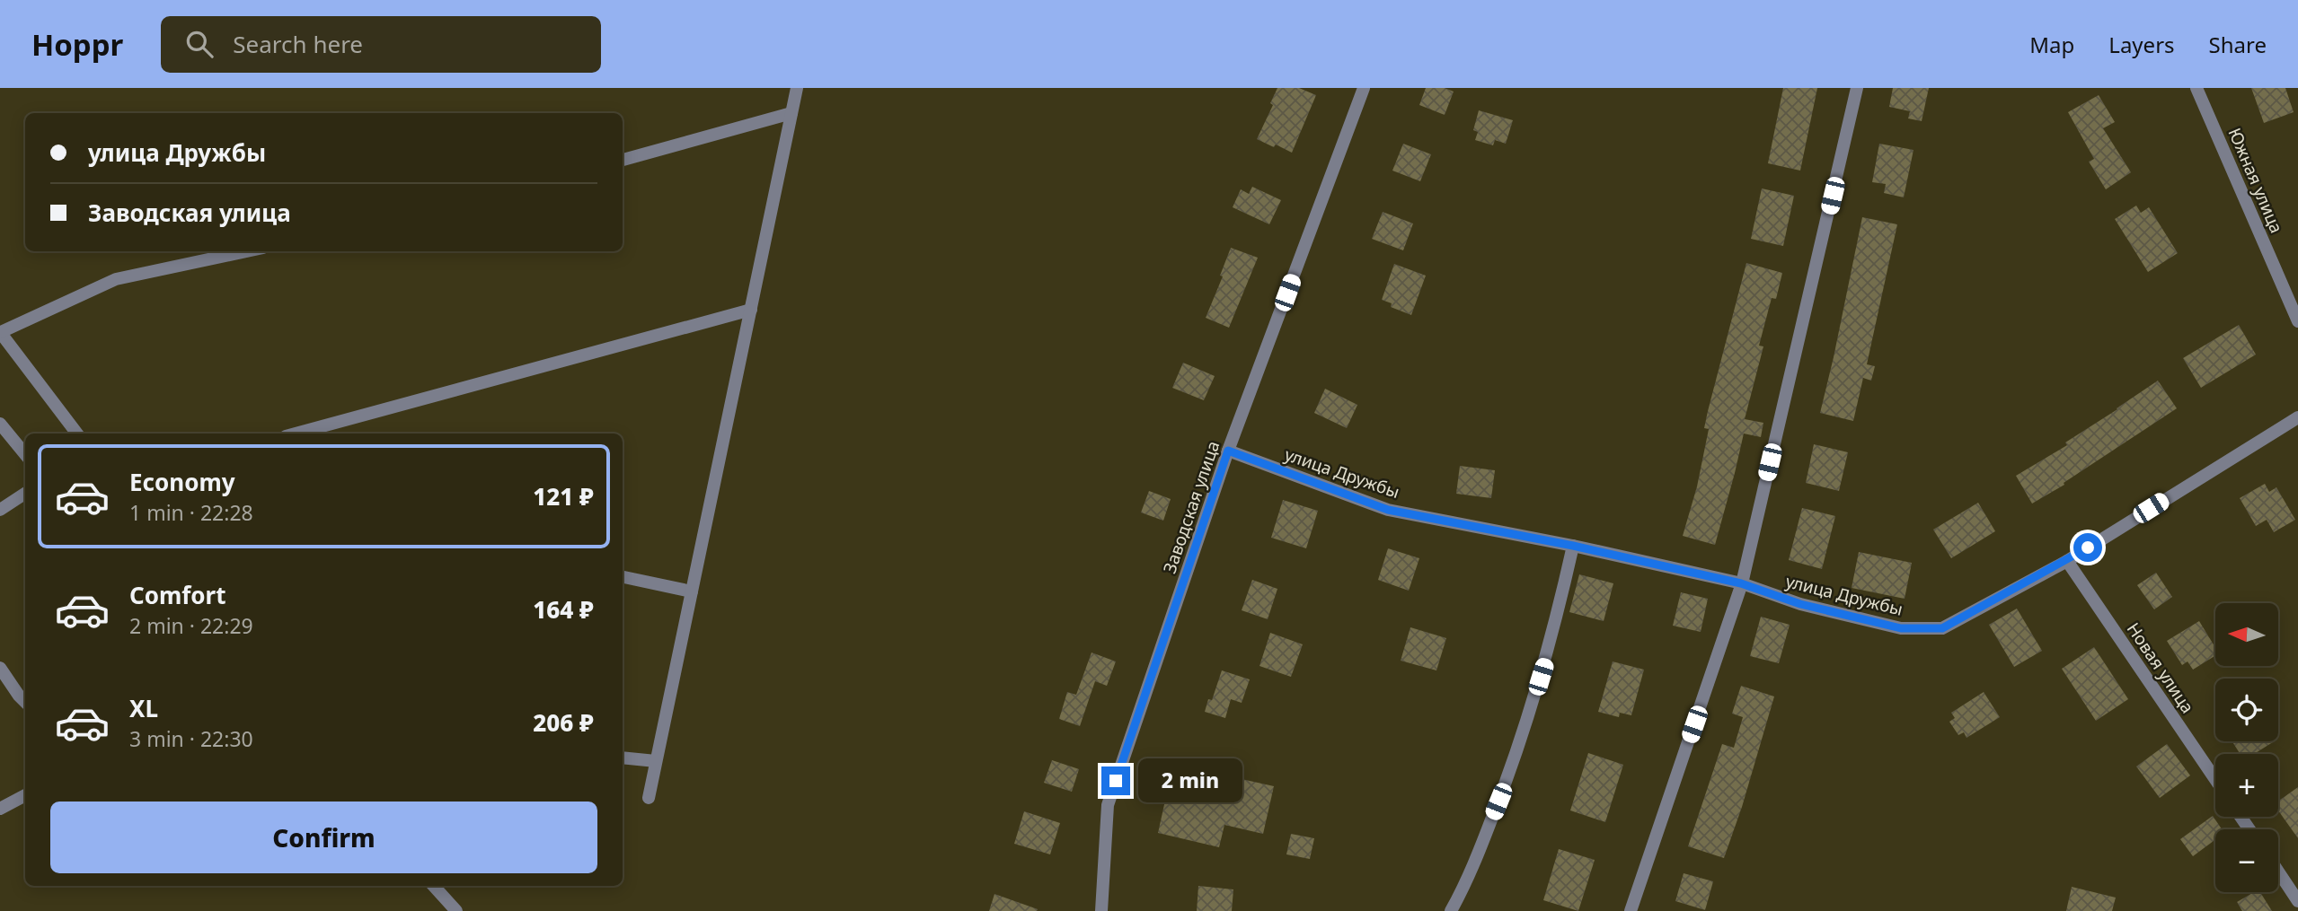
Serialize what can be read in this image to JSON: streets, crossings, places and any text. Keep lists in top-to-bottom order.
{
  "streets": {
    "street": [
      "Южная улица",
      "улица Дружбы",
      "Заводская улица",
      "Новая улица"
    ]
  },
  "crossings": [
    ["улица Дружбы", "Заводская улица"],
    ["улица Дружбы", "Новая улица"]
  ],
  "north": "left",
  "page": {
    "header": "Hoppr",
    "search": "Search here",
    "nav": ["Map", "Layers", "Share"],
    "banner": ["улица Дружбы", "Заводская улица"],
    "list": [
      {
        "name": "Economy",
        "note": "1 min · 22:28",
        "value": "121 ₽"
      },
      {
        "name": "Comfort",
        "note": "2 min · 22:29",
        "value": "164 ₽"
      },
      {
        "name": "XL",
        "note": "3 min · 22:30",
        "value": "206 ₽"
      }
    ],
    "map_buttons": ["+", "−"],
    "bubble": "2 min",
    "buttons": "Confirm"
  }
}
